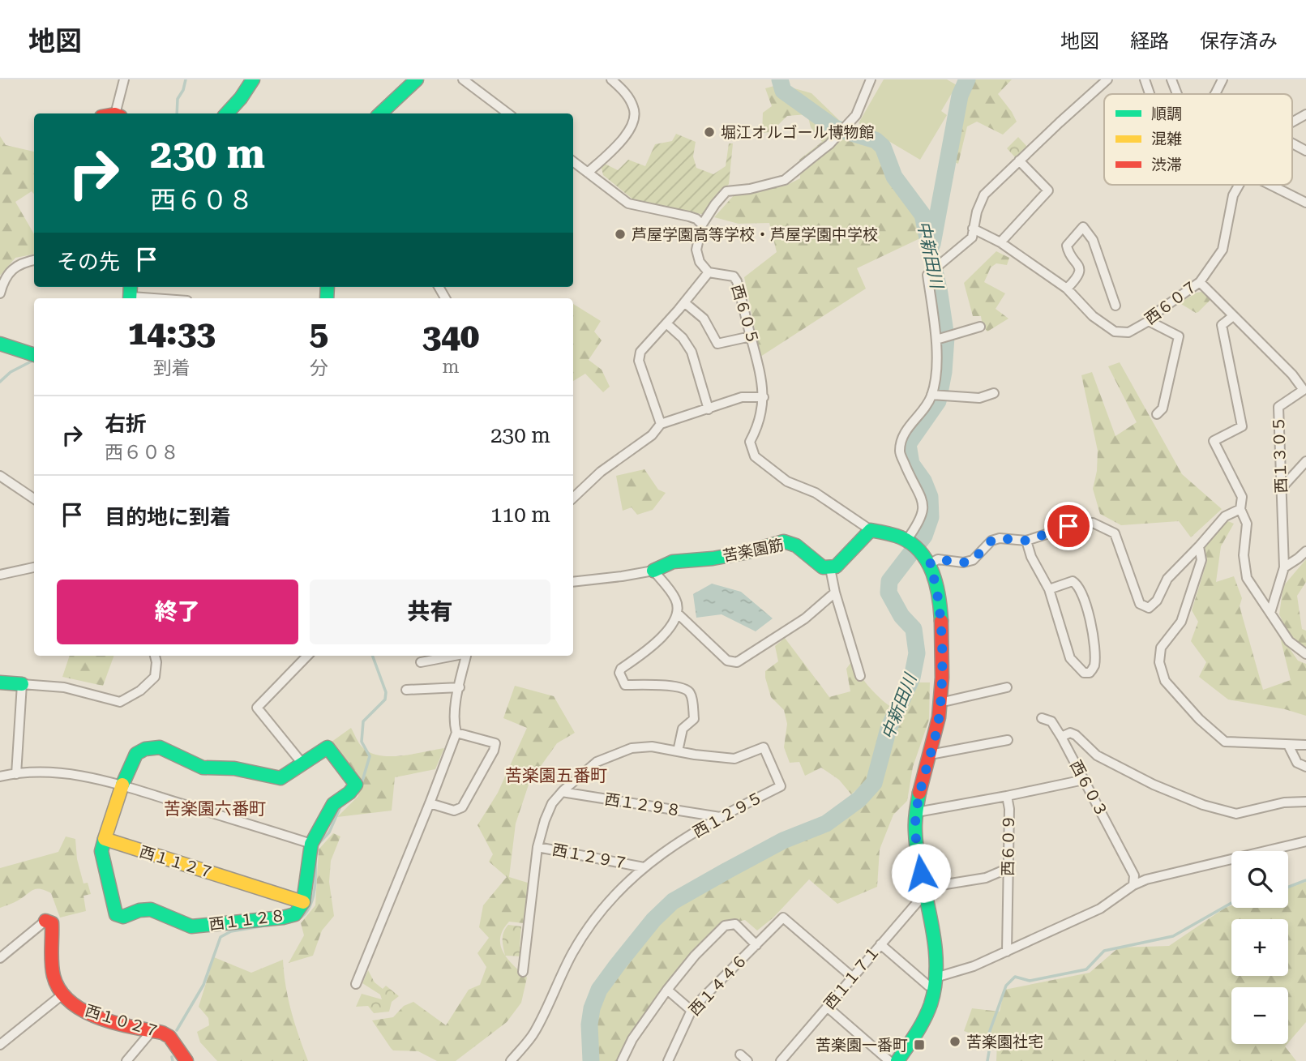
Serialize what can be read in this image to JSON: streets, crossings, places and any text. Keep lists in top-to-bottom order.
{
  "streets": {
    "street": [
      "西６０７",
      "西６０５",
      "西１３０５",
      "苦楽園筋",
      "西６０３",
      "西１２９８",
      "西１２９５",
      "西６０９",
      "西１２９７",
      "西１１２７",
      "西１１２８",
      "西１１７１",
      "西１４４６",
      "西１０２７"
    ]
  },
  "crossings": [
    ["西６０７", "西１３０５"],
    ["西１２９８", "西１２９５"],
    ["西１２９５", "西１２９７"],
    ["西１１２７", "西１１２８"],
    ["西１１７１", "西１４４６"]
  ],
  "districts": ["苦楽園五番町", "苦楽園六番町"],
  "water": ["中新田川"],
  "places": {
    "other": ["堀江オルゴール博物館", "芦屋学園高等学校・芦屋学園中学校", "苦楽園社宅"],
    "transit": ["苦楽園一番町"]
  },
  "legend": ["順調", "混雑", "渋滞"],
  "page": {
    "header": "地図",
    "nav": ["地図", "経路", "保存済み"],
    "turn": ["230 m", "西６０８"],
    "then": "その先",
    "eta": [
      "14:33",
      "到着",
      "5",
      "分",
      "340",
      "m"
    ],
    "list": [
      {
        "name": "右折",
        "note": "西６０８",
        "value": "230 m"
      },
      {
        "name": "目的地に到着",
        "value": "110 m"
      }
    ],
    "buttons": ["終了", "共有"],
    "map_buttons": ["+", "−"]
  }
}
